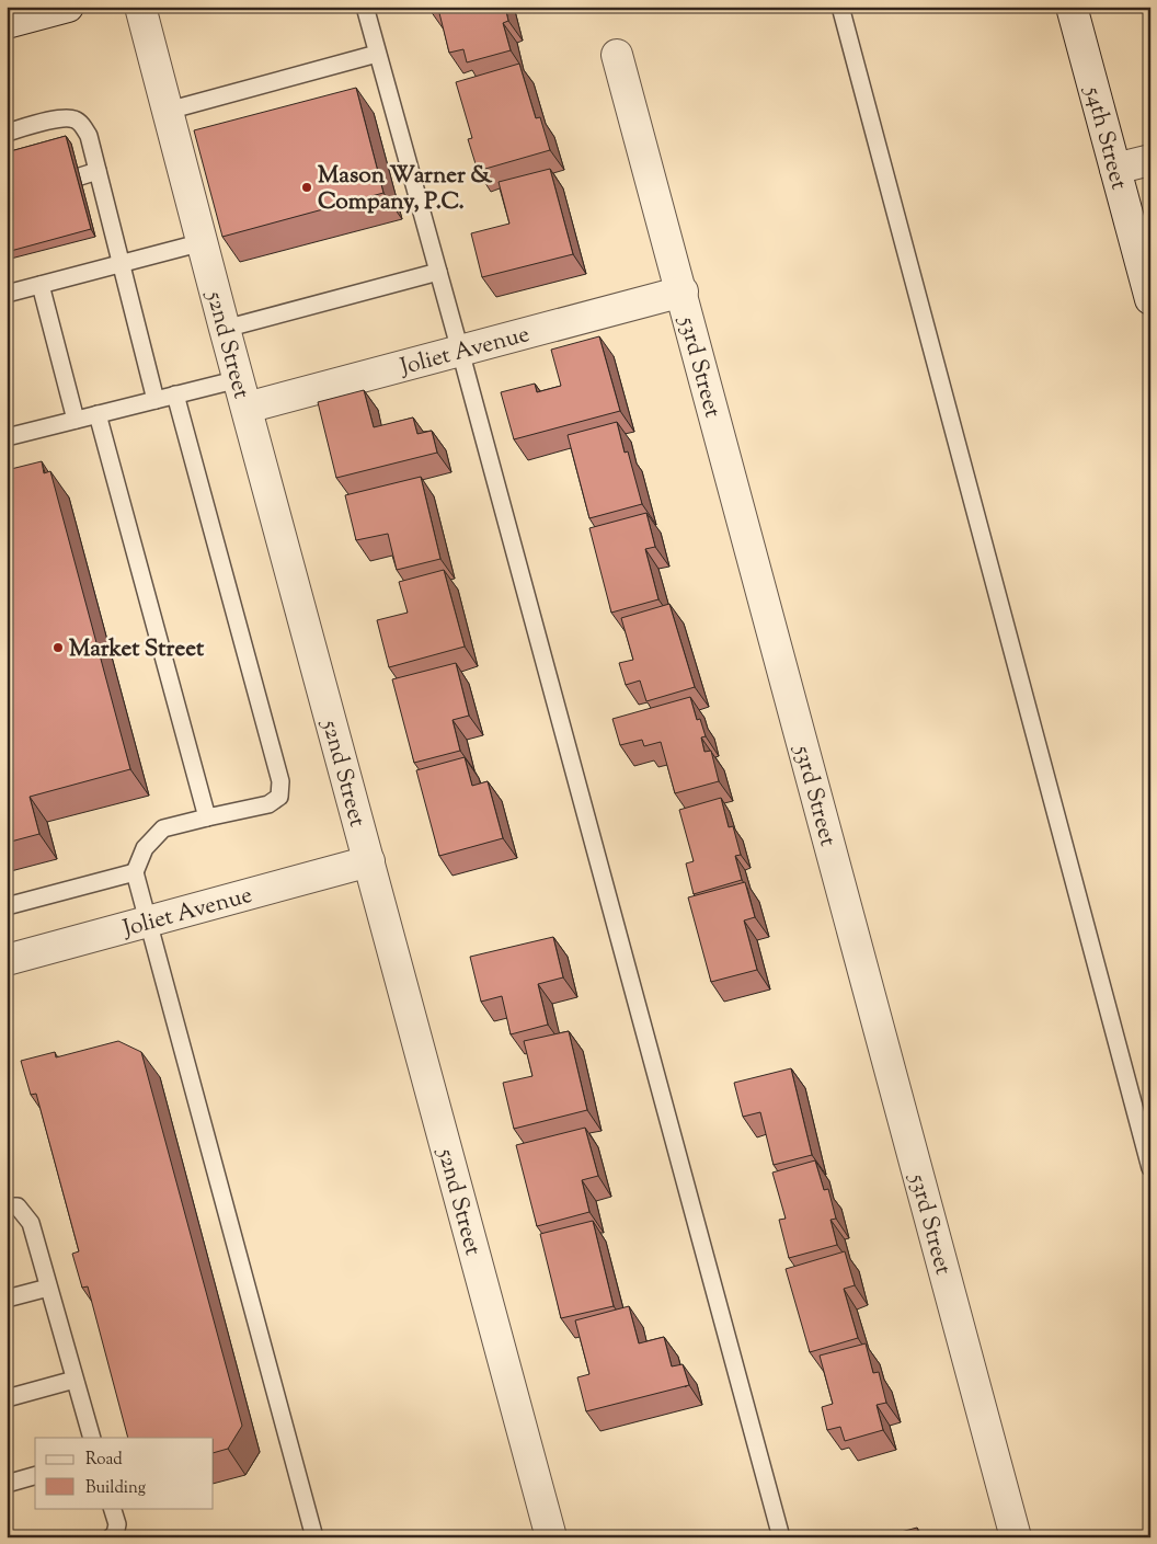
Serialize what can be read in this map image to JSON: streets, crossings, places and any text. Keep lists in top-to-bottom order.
{
  "streets": {
    "street": [
      "54th Street",
      "52nd Street",
      "Joliet Avenue",
      "53rd Street"
    ]
  },
  "crossings": [
    ["52nd Street", "Joliet Avenue"],
    ["Joliet Avenue", "53rd Street"]
  ],
  "places": ["Mason Warner & Company, P.C.", "Market Street"],
  "legend": ["Road", "Building"]
}
